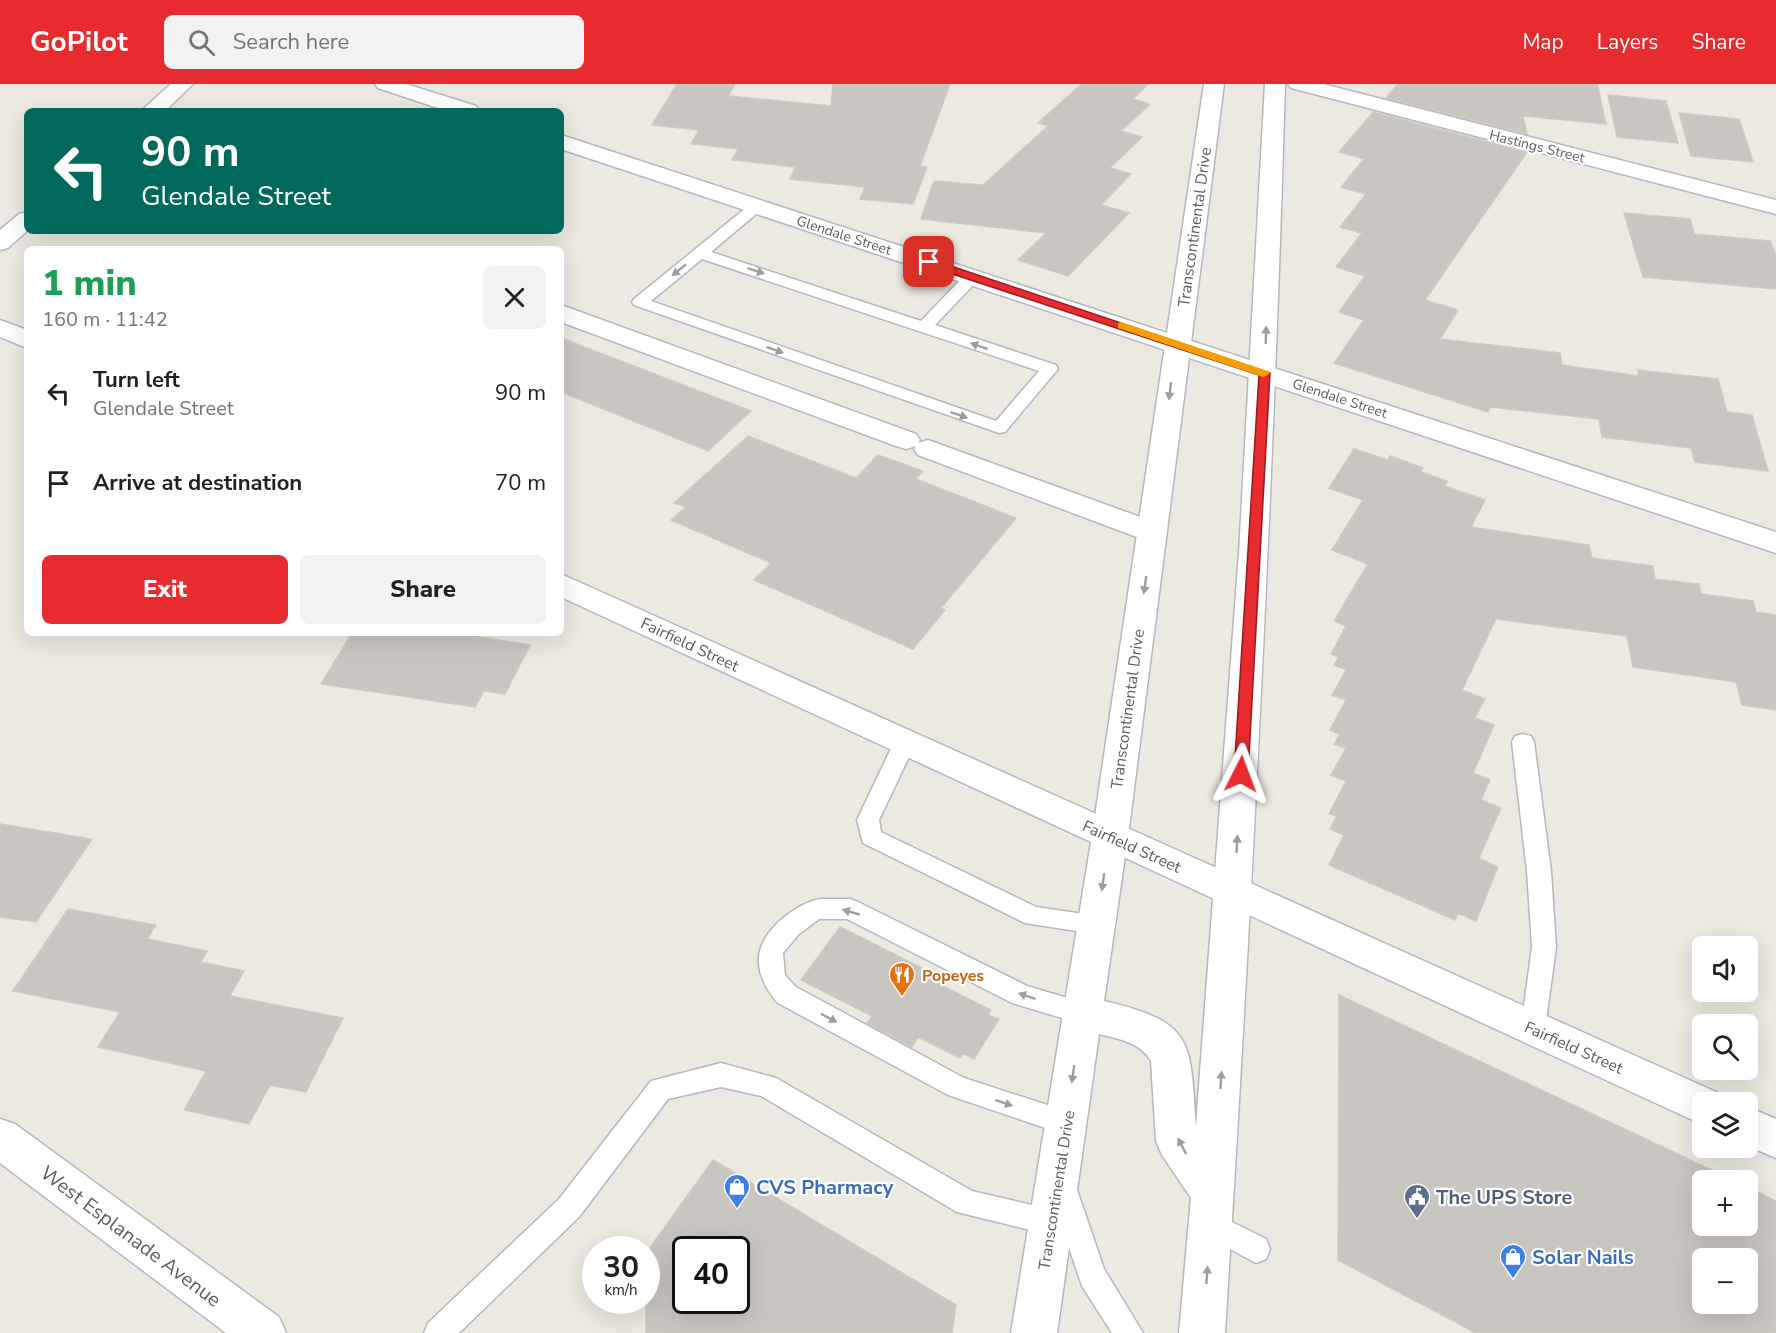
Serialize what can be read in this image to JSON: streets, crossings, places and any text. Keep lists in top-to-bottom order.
{
  "streets": {
    "street": [
      "Hastings Street",
      "Transcontinental Drive",
      "Glendale Street",
      "Fairfield Street",
      "West Esplanade Avenue"
    ]
  },
  "crossings": [
    ["Transcontinental Drive", "Glendale Street"],
    ["Transcontinental Drive", "Fairfield Street"]
  ],
  "places": {
    "restaurant": ["Popeyes"],
    "shop": ["CVS Pharmacy", "Solar Nails"],
    "public building": ["The UPS Store"]
  },
  "page": {
    "header": "GoPilot",
    "search": "Search here",
    "nav": ["Map", "Layers", "Share"],
    "turn": ["90 m", "Glendale Street"],
    "heading": ["1 min", "160 m · 11:42"],
    "list": [
      {
        "name": "Turn left",
        "note": "Glendale Street",
        "value": "90 m"
      },
      {
        "name": "Arrive at destination",
        "value": "70 m"
      }
    ],
    "buttons": ["Exit", "Share"],
    "map_buttons": ["+", "−"],
    "speed": "30 km/h",
    "limit": "40"
  }
}
